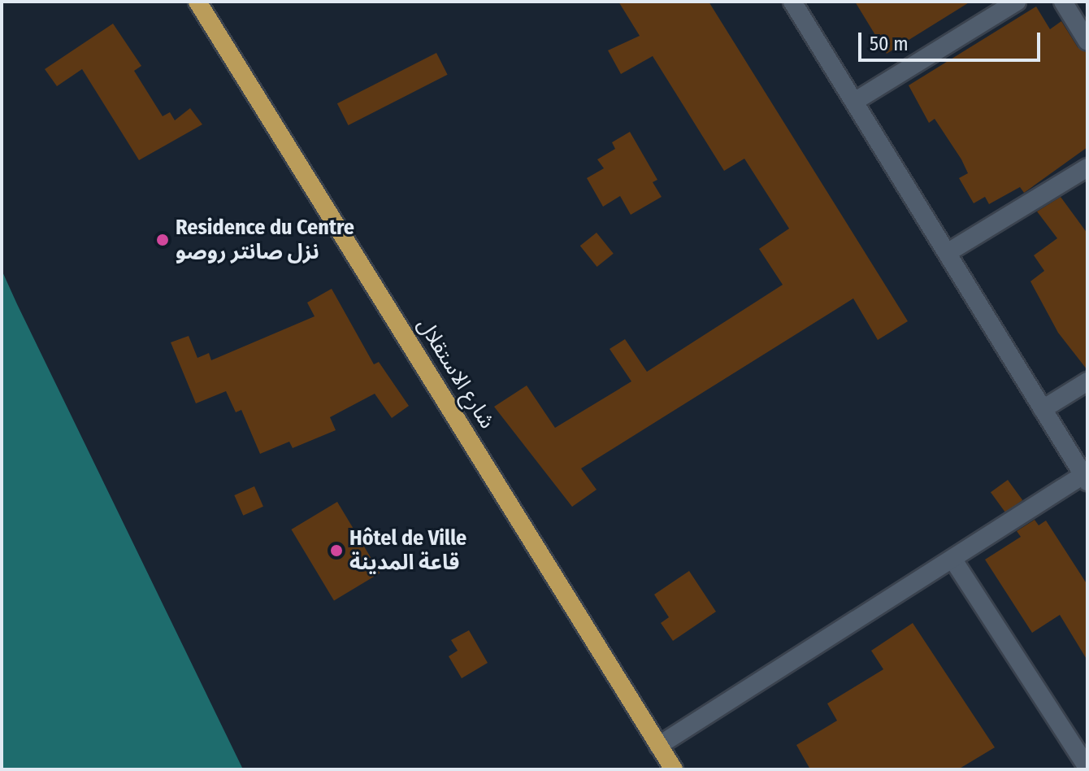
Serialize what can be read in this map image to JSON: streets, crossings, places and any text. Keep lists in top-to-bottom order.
{
  "streets": {
    "highway": ["شارع الاستقلال"]
  },
  "places": ["Residence du Centre نزل صانتر روصو", "Hôtel de Ville قاعة المدينة"],
  "scale_bar": "50 m"
}
